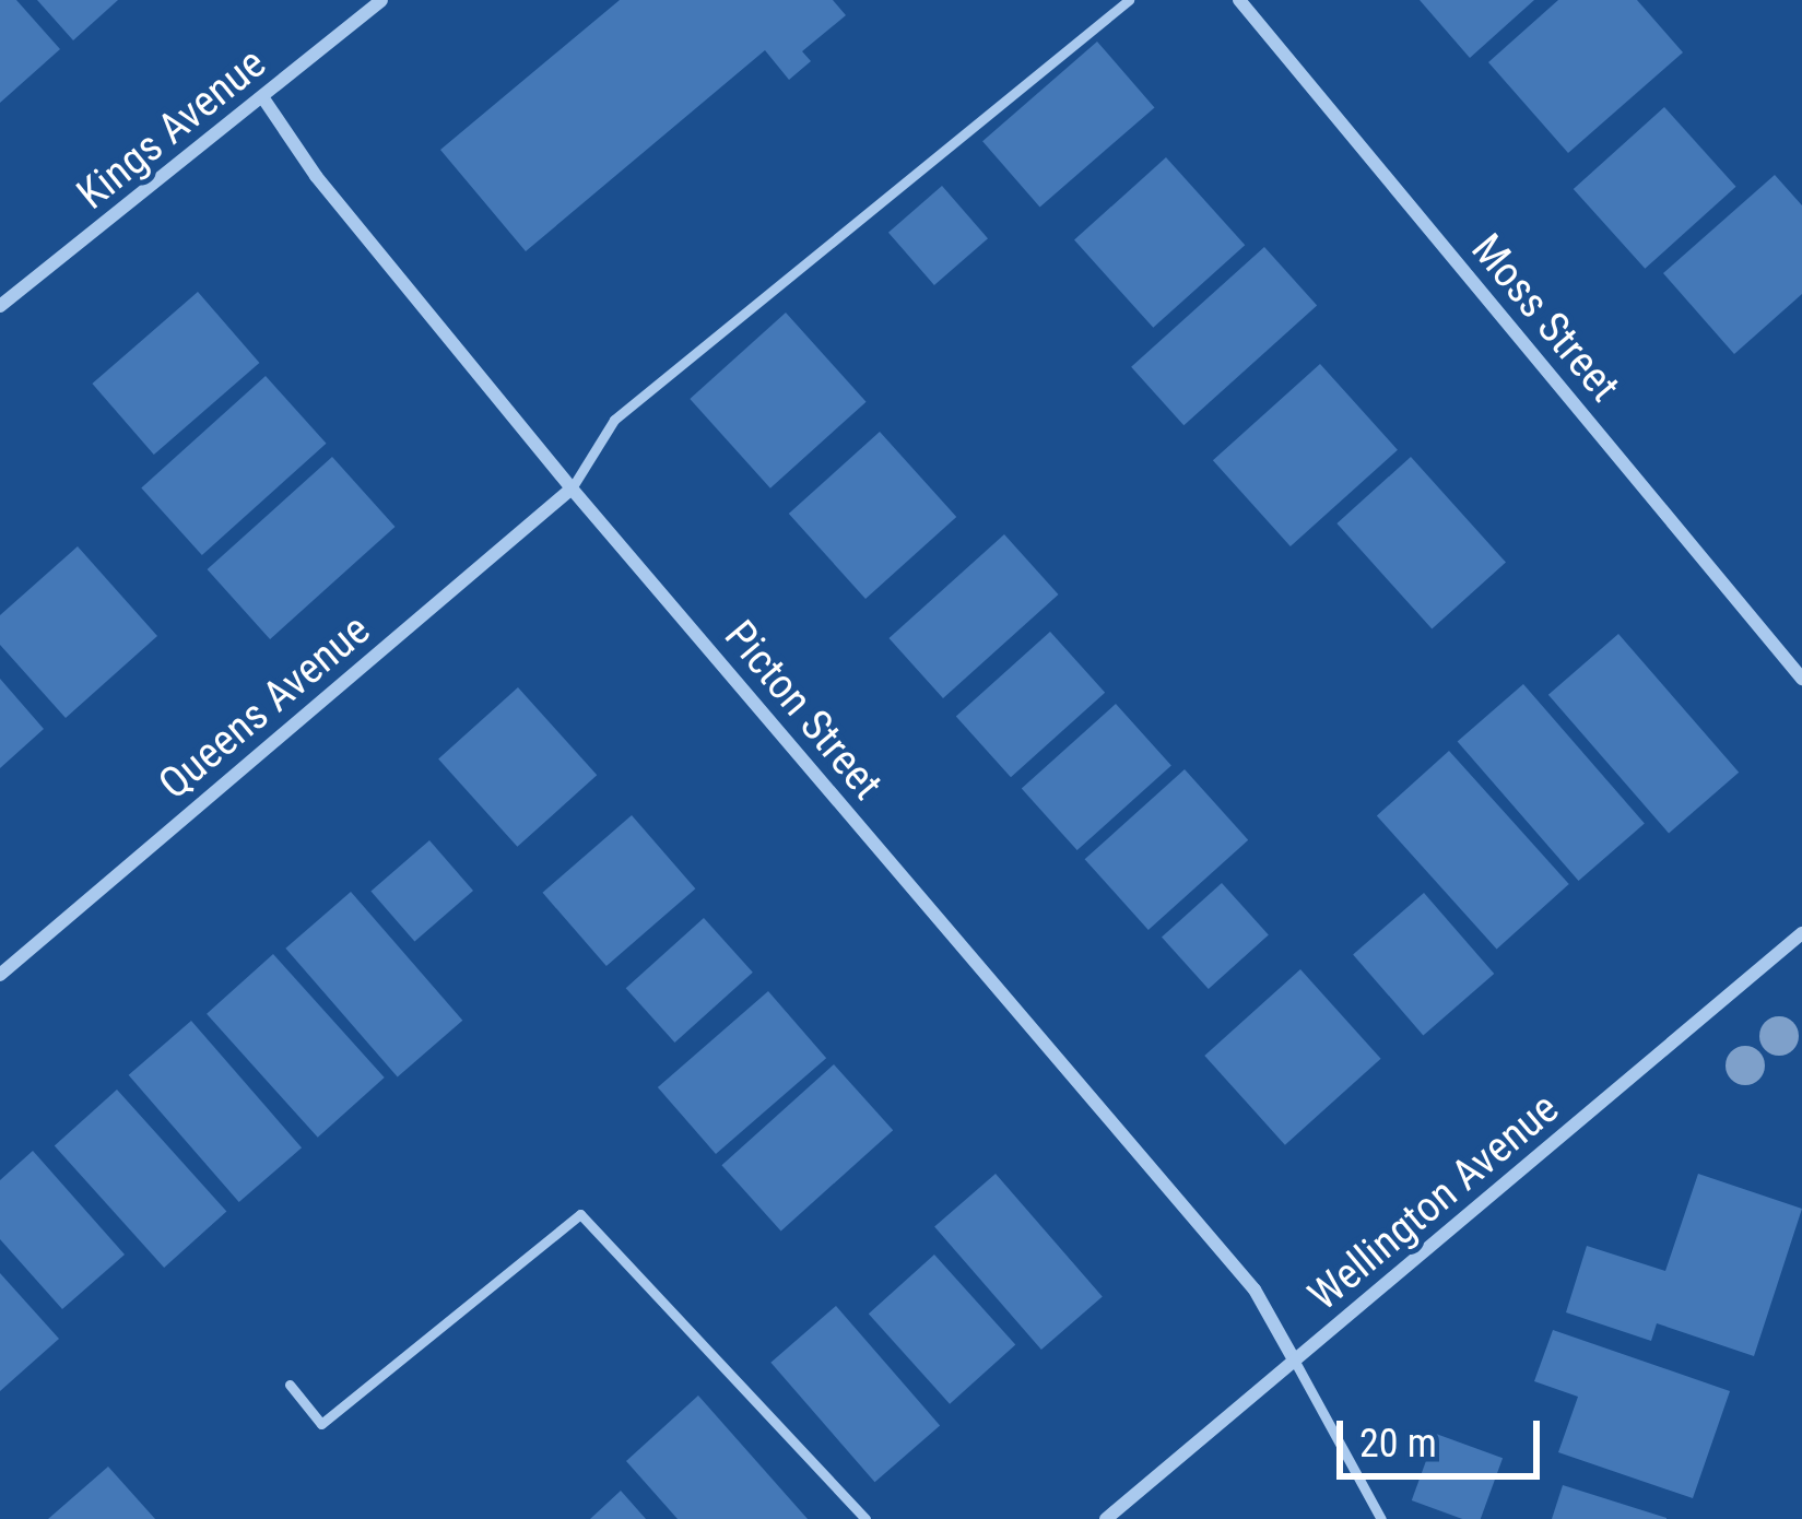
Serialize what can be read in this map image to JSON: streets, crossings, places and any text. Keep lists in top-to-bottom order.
{
  "streets": {
    "street": [
      "Kings Avenue",
      "Moss Street",
      "Queens Avenue",
      "Picton Street",
      "Wellington Avenue"
    ]
  },
  "crossings": [
    ["Kings Avenue", "Picton Street"],
    ["Queens Avenue", "Picton Street"],
    ["Picton Street", "Wellington Avenue"]
  ],
  "scale_bar": "20 m"
}
